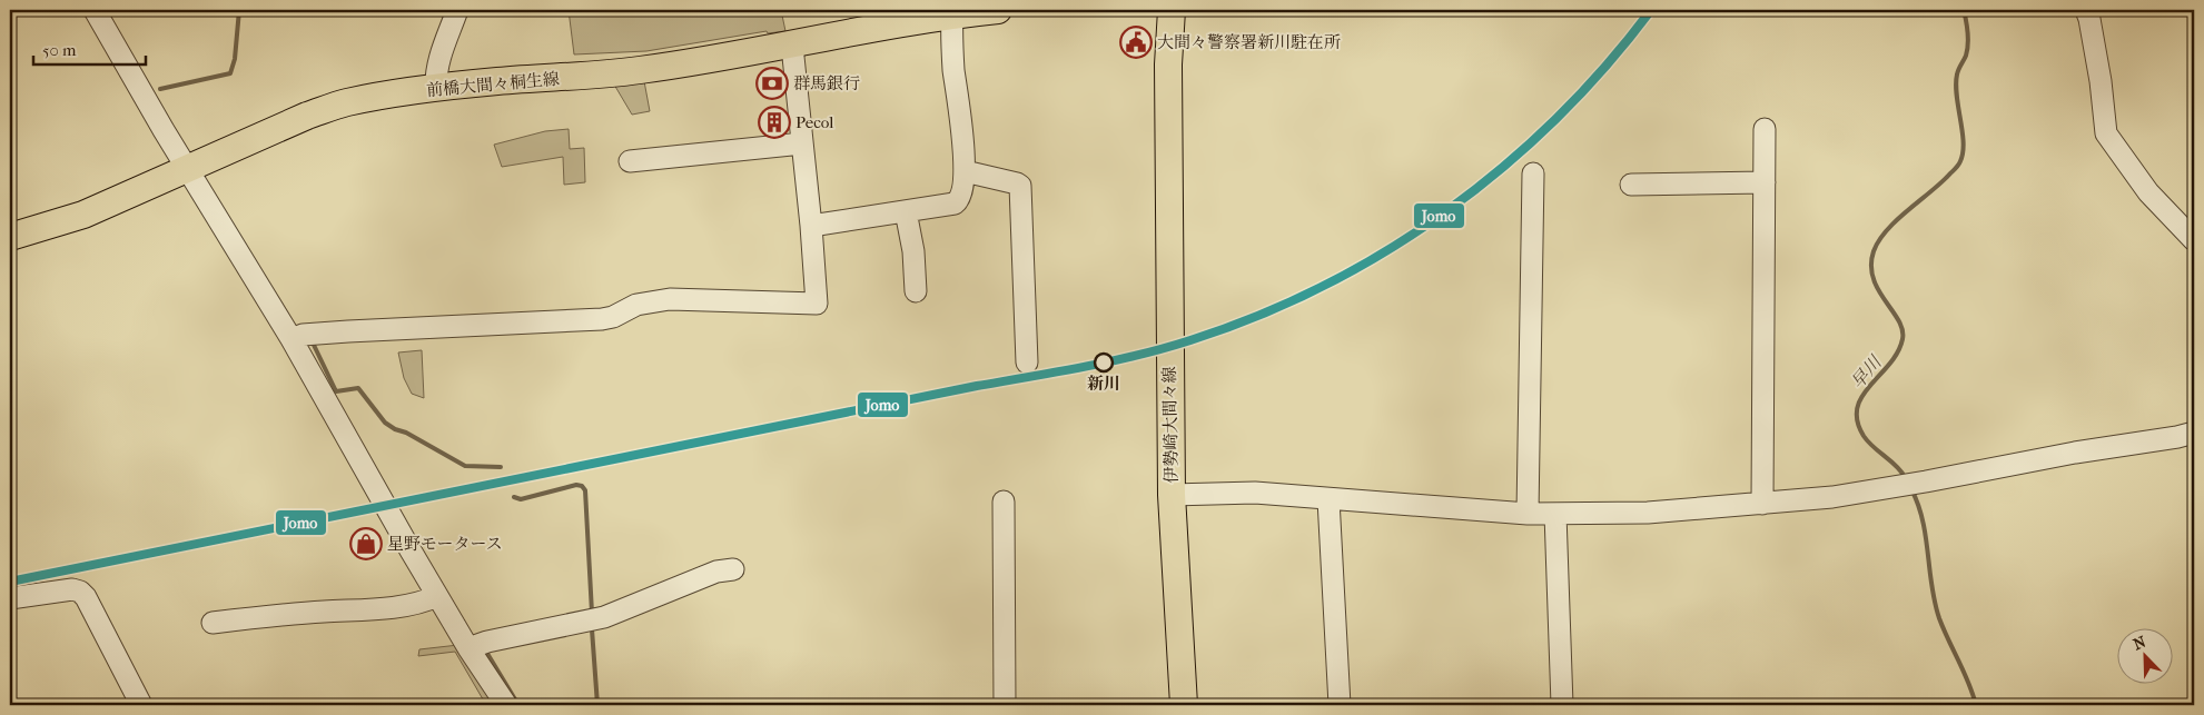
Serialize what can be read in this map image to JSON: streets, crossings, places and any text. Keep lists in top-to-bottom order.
{
  "streets": {
    "main road": ["前橋大間々桐生線", "伊勢崎大間々線"]
  },
  "water": ["早川"],
  "places": {
    "public building": ["大間々警察署新川駐在所"],
    "bank": ["群馬銀行"],
    "building": ["Pecol"],
    "other": ["新川"],
    "shop": ["星野モータース"]
  },
  "lines": ["transit line Jomo"],
  "scale_bar": "50 m",
  "north": "top left"
}
